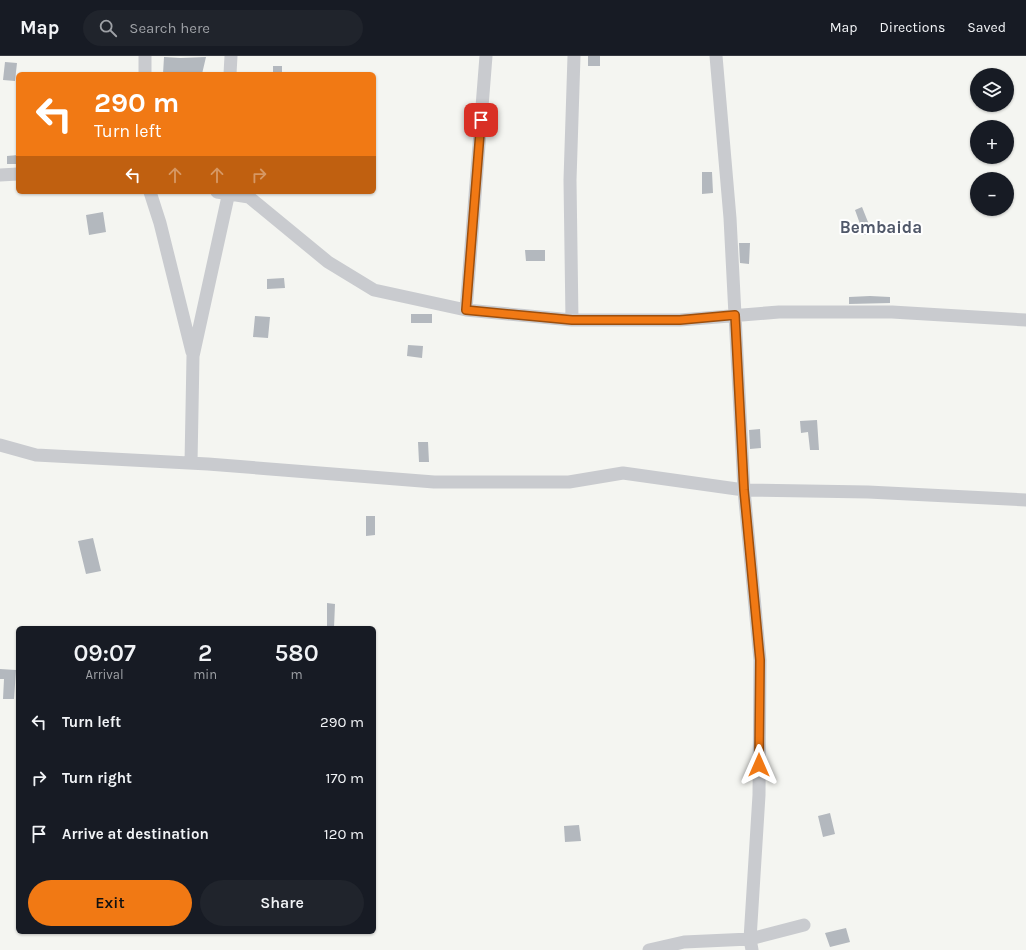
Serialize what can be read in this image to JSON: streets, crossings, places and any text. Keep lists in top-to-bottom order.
{
  "districts": ["Bembaida"],
  "page": {
    "header": "Map",
    "search": "Search here",
    "nav": ["Map", "Directions", "Saved"],
    "map_buttons": ["+", "−"],
    "turn": ["290 m", "Turn left"],
    "eta": [
      "09:07",
      "Arrival",
      "2",
      "min",
      "580",
      "m"
    ],
    "list": [
      {
        "name": "Turn left",
        "value": "290 m"
      },
      {
        "name": "Turn right",
        "value": "170 m"
      },
      {
        "name": "Arrive at destination",
        "value": "120 m"
      }
    ],
    "buttons": ["Exit", "Share"]
  }
}
